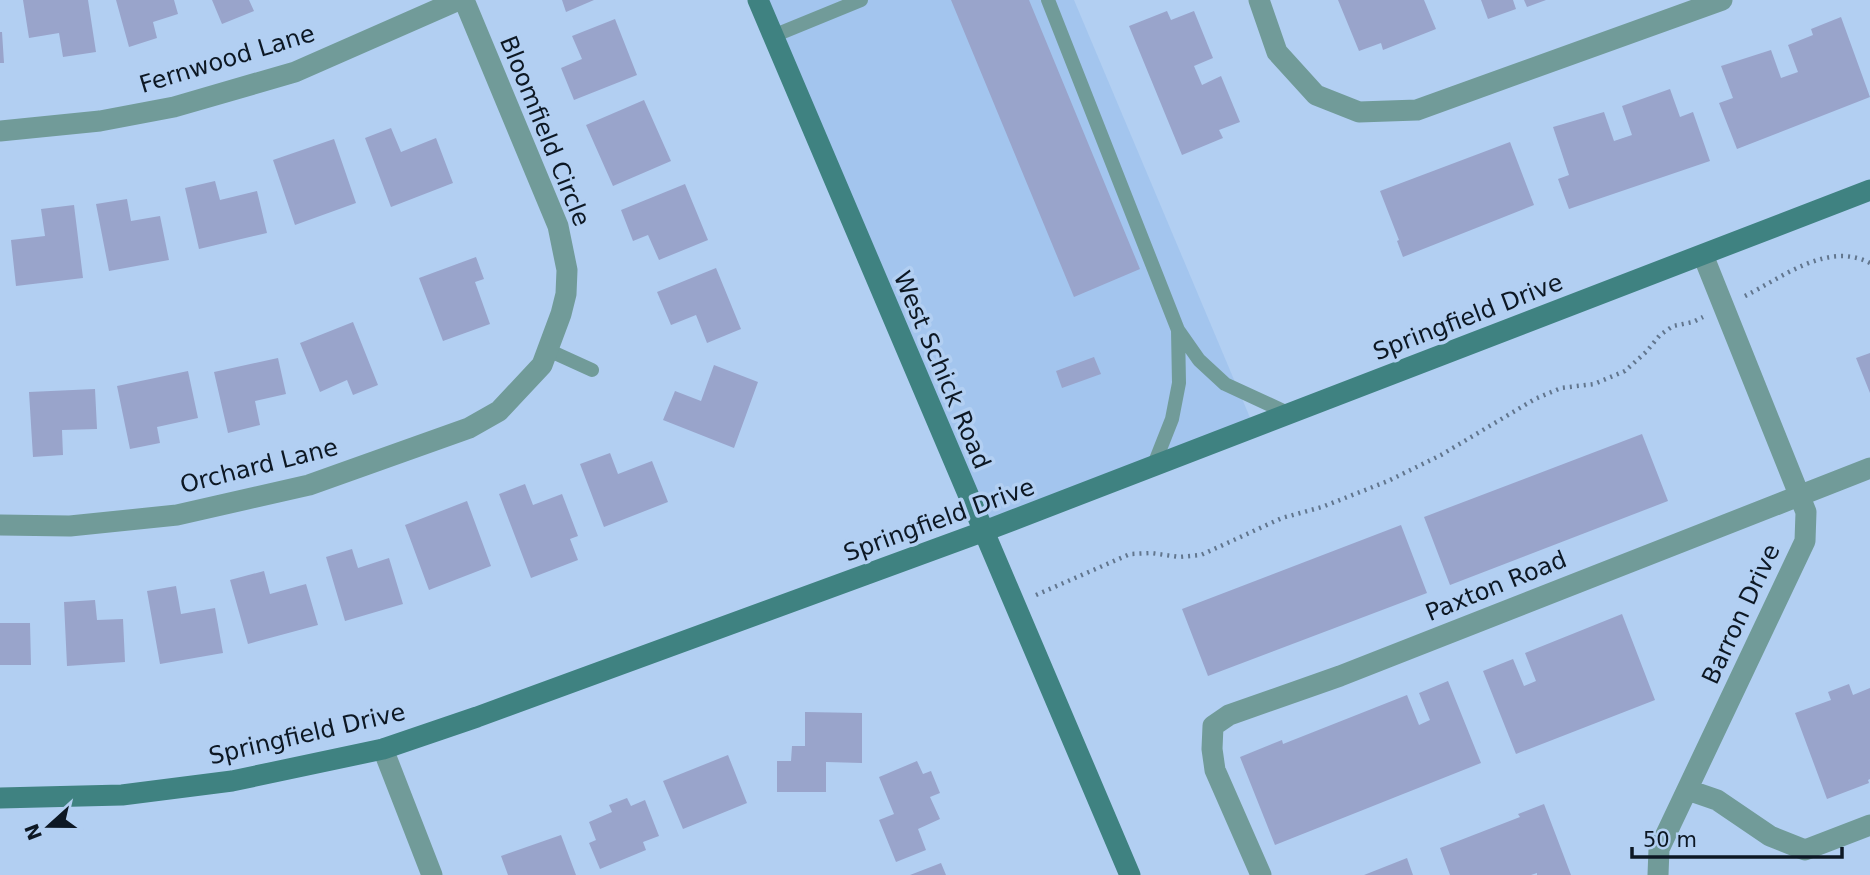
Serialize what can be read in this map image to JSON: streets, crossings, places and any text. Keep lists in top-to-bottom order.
{
  "streets": {
    "street": [
      "Fernwood Lane",
      "Bloomfield Circle",
      "Springfield Drive",
      "West Schick Road",
      "Orchard Lane",
      "Paxton Road",
      "Barron Drive"
    ]
  },
  "crossings": [
    ["Fernwood Lane", "Bloomfield Circle"],
    ["Bloomfield Circle", "Orchard Lane"],
    ["Springfield Drive", "West Schick Road"],
    ["Springfield Drive", "Barron Drive"],
    ["Paxton Road", "Barron Drive"]
  ],
  "scale_bar": "50 m",
  "north": "left"
}
